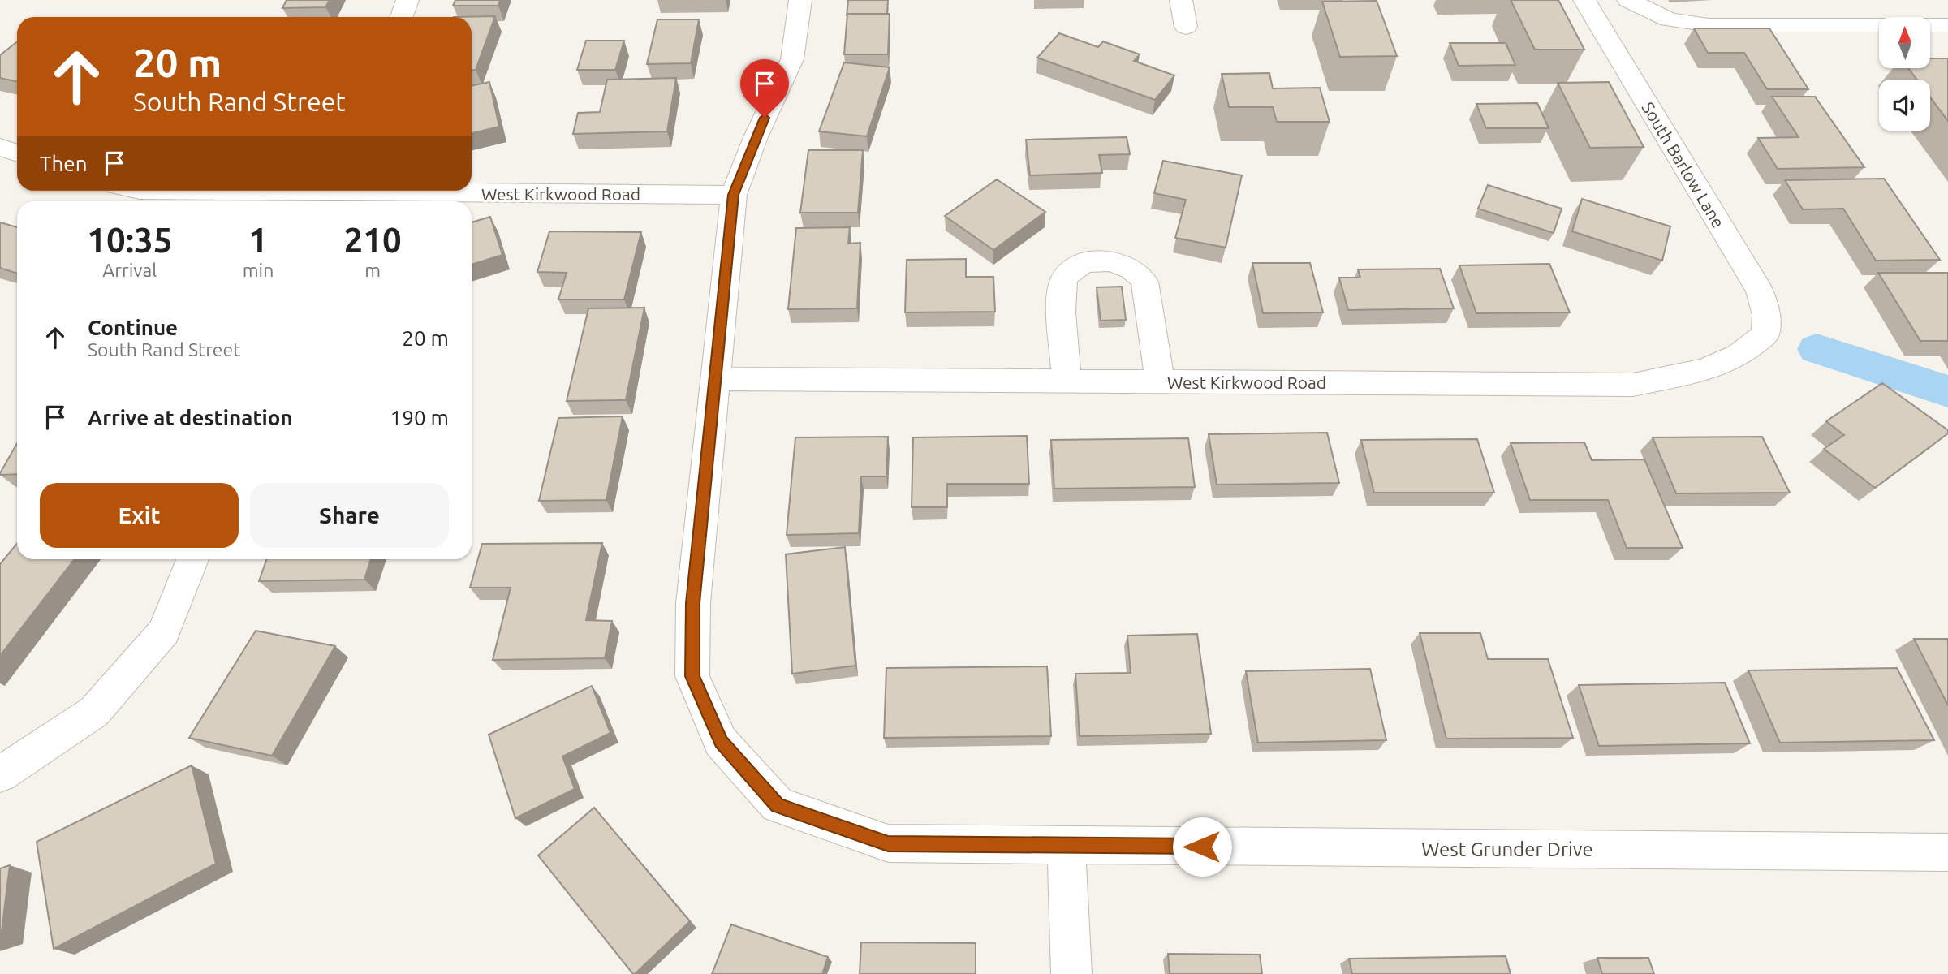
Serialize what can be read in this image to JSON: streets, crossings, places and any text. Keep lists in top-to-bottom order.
{
  "streets": {
    "street": ["South Barlow Lane", "West Kirkwood Road", "West Grunder Drive"]
  },
  "crossings": [
    ["South Barlow Lane", "West Kirkwood Road"],
    ["West Kirkwood Road", "West Grunder Drive"]
  ],
  "north": "top",
  "page": {
    "turn": ["20 m", "South Rand Street"],
    "then": "Then",
    "eta": [
      "10:35",
      "Arrival",
      "1",
      "min",
      "210",
      "m"
    ],
    "list": [
      {
        "name": "Continue",
        "note": "South Rand Street",
        "value": "20 m"
      },
      {
        "name": "Arrive at destination",
        "value": "190 m"
      }
    ],
    "buttons": ["Exit", "Share"]
  }
}
